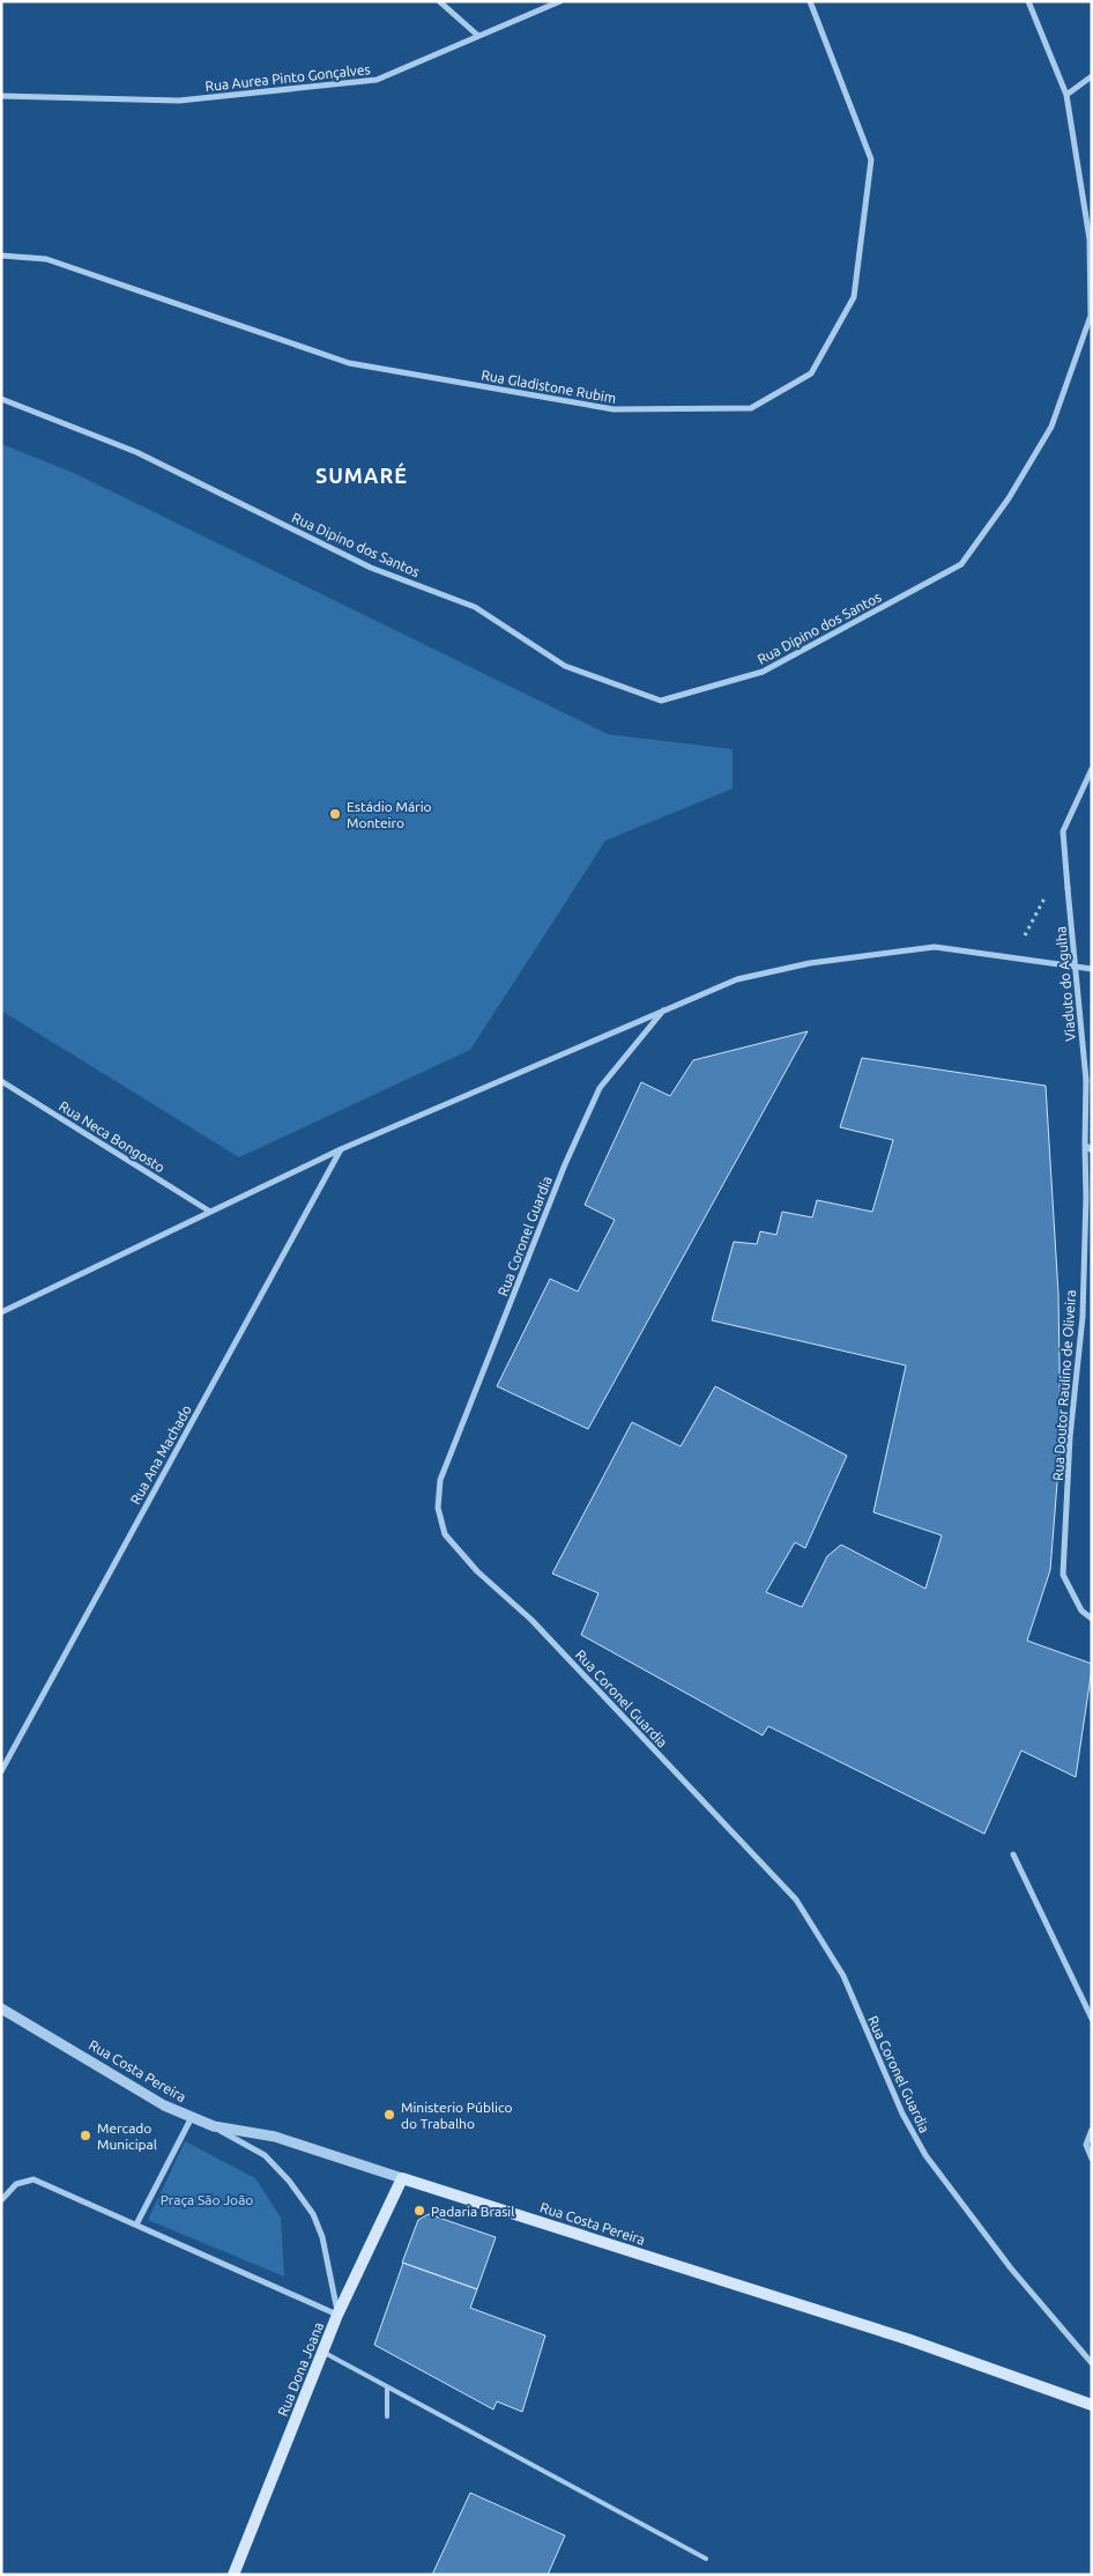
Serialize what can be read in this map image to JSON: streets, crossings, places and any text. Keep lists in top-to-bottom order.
{
  "streets": {
    "main road": ["Rua Costa Pereira", "Rua Dona Joana"],
    "street": [
      "Rua Aurea Pinto Gonçalves",
      "Rua Gladistone Rubim",
      "Rua Dipino dos Santos",
      "Viaduto do Agulha",
      "Rua Neca Bongosto",
      "Rua Coronel Guardia",
      "Rua Doutor Raulino de Oliveira",
      "Rua Ana Machado"
    ]
  },
  "crossings": [
    ["Viaduto do Agulha", "Rua Doutor Raulino de Oliveira"],
    ["Rua Costa Pereira", "Rua Dona Joana"]
  ],
  "districts": ["SUMARÉ"],
  "parks": ["Praça São João"],
  "places": [
    "Estádio Mário Monteiro",
    "Ministerio Público do Trabalho",
    "Mercado Municipal",
    "Padaria Brasil"
  ]
}
